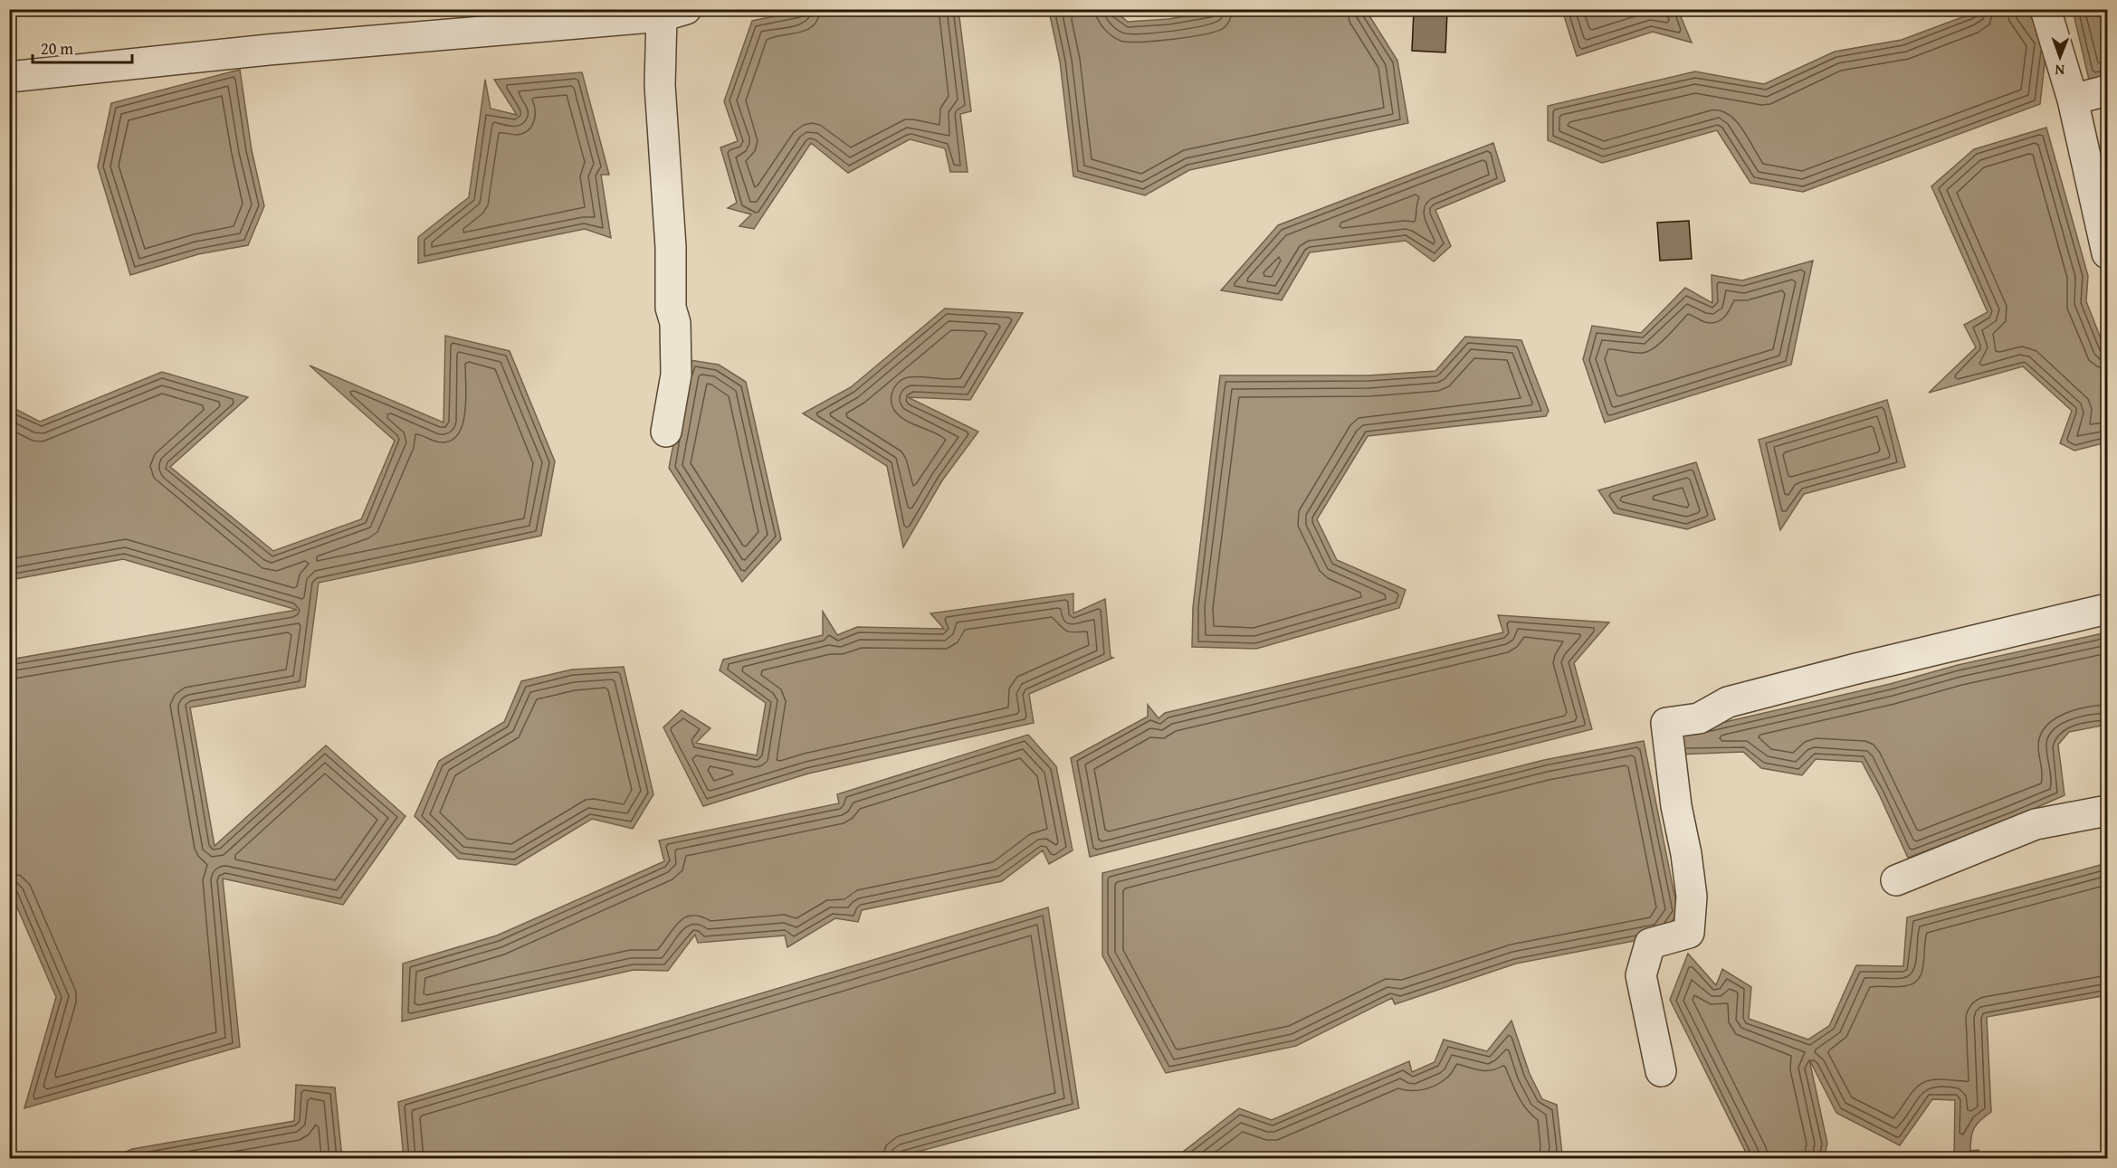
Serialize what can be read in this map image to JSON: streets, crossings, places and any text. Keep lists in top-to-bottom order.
{
  "scale_bar": "20 m",
  "north": "bottom"
}
